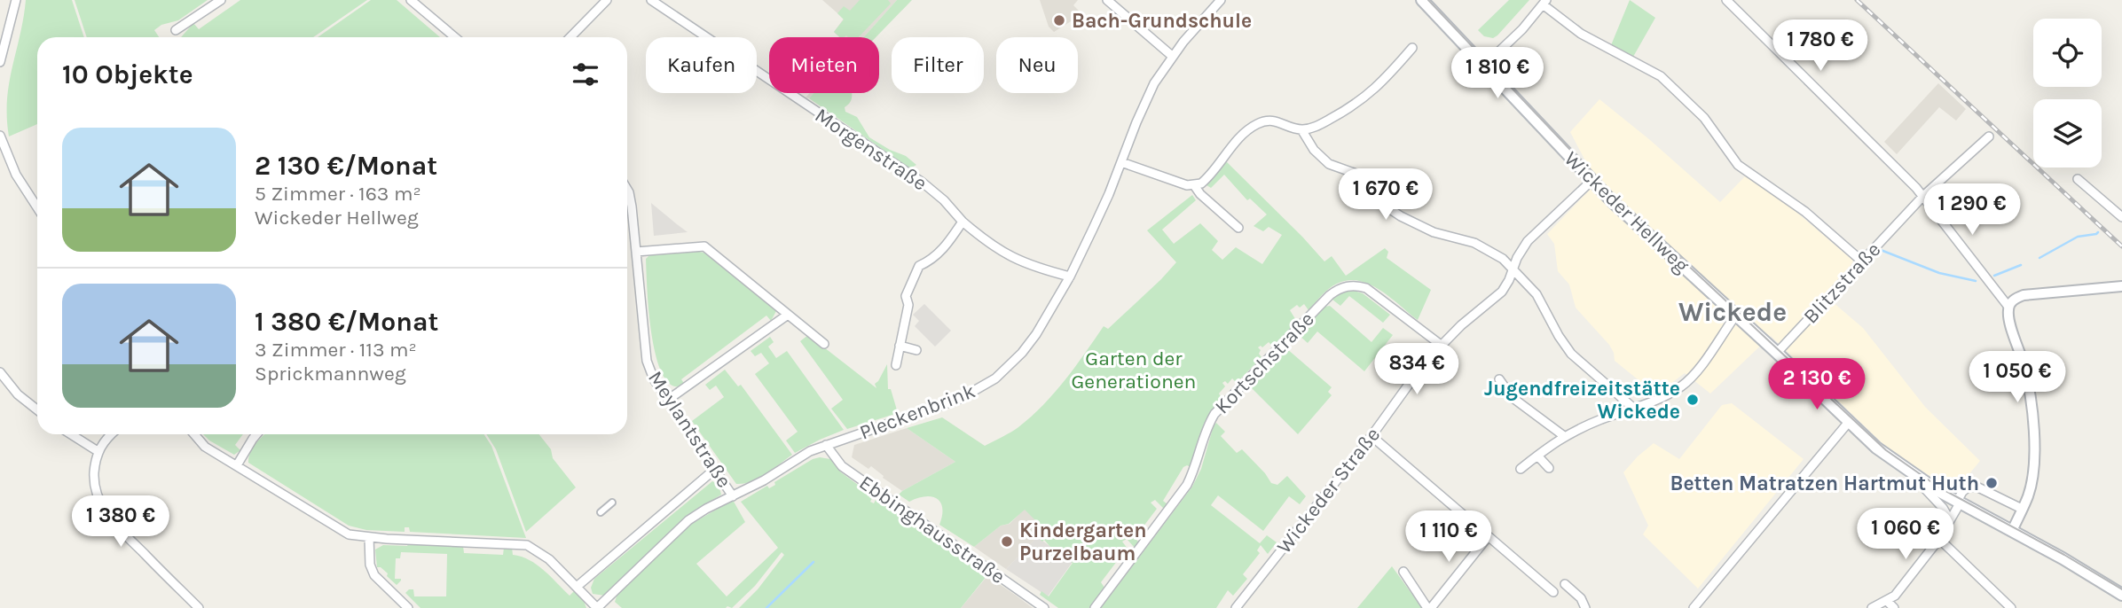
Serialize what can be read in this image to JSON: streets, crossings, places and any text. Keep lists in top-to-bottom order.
{
  "streets": {
    "main road": ["Wickeder Hellweg"],
    "street": [
      "Morgenstraße",
      "Blitzstraße",
      "Kortschstraße",
      "Pleckenbrink",
      "Meylantstraße",
      "Wickeder Straße",
      "Ebbinghausstraße"
    ]
  },
  "crossings": [
    ["Morgenstraße", "Pleckenbrink"],
    ["Wickeder Hellweg", "Blitzstraße"],
    ["Wickeder Hellweg", "Wickeder Straße"],
    ["Kortschstraße", "Wickeder Straße"],
    ["Pleckenbrink", "Meylantstraße"],
    ["Pleckenbrink", "Ebbinghausstraße"]
  ],
  "districts": ["Wickede"],
  "parks": ["Garten der Generationen"],
  "places": [
    "Bach-Grundschule",
    "Jugendfreizeitstätte Wickede",
    "Betten Matratzen Hartmut Huth",
    "Kindergarten Purzelbaum"
  ],
  "page": {
    "price": [
      "1 780 €",
      "1 810 €",
      "1 670 €",
      "1 290 €",
      "834 €",
      "1 050 €",
      "2 130 €",
      "1 380 €",
      "1 060 €",
      "1 110 €"
    ],
    "chip": [
      "Kaufen",
      "Mieten",
      "Filter",
      "Neu"
    ],
    "heading": "10 Objekte",
    "list": [
      {
        "name": "2 130 €/Monat",
        "note": "5 Zimmer · 163 m² · Wickeder Hellweg"
      },
      {
        "name": "1 380 €/Monat",
        "note": "3 Zimmer · 113 m² · Sprickmannweg"
      }
    ]
  }
}
